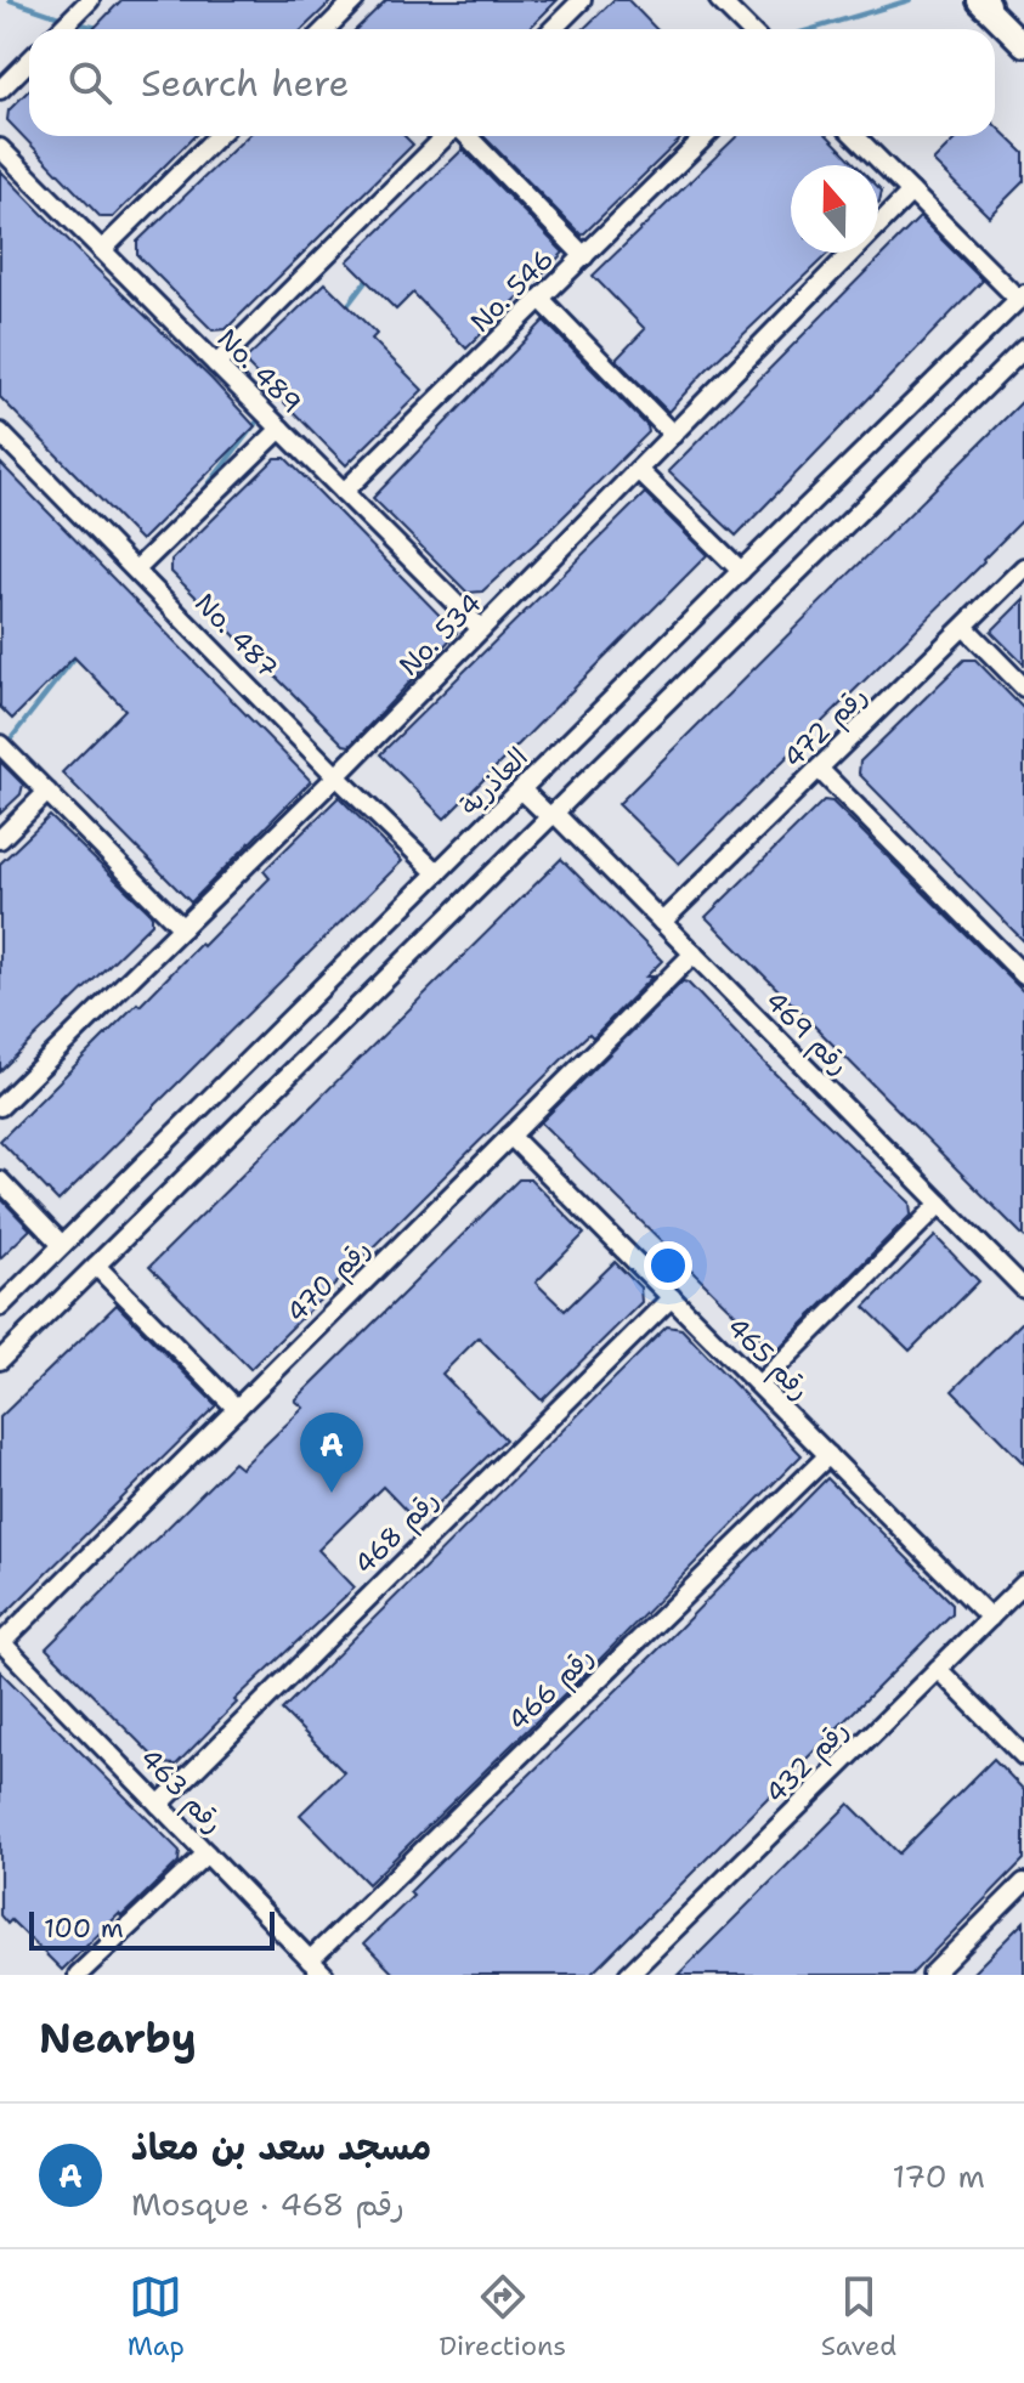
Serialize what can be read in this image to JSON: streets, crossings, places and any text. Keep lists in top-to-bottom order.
{
  "streets": {
    "street": [
      "No. 546",
      "No. 489",
      "No. 534",
      "No. 487",
      "رقم 472",
      "العاذرية",
      "رقم 469",
      "رقم 470",
      "رقم 465",
      "رقم 468",
      "رقم 466",
      "رقم 432",
      "رقم 463"
    ]
  },
  "crossings": [
    ["No. 546", "No. 489"],
    ["No. 489", "No. 534"],
    ["No. 534", "No. 487"],
    ["No. 487", "العاذرية"],
    ["رقم 472", "رقم 469"],
    ["العاذرية", "رقم 469"],
    ["رقم 469", "رقم 470"],
    ["رقم 470", "رقم 465"],
    ["رقم 470", "رقم 463"],
    ["رقم 465", "رقم 468"],
    ["رقم 465", "رقم 466"],
    ["رقم 465", "رقم 432"],
    ["رقم 468", "رقم 463"],
    ["رقم 466", "رقم 463"]
  ],
  "scale_bar": "100 m",
  "north": "top",
  "page": {
    "search": "Search here",
    "pins": "A",
    "scale": "100 m",
    "heading": "Nearby",
    "list": [
      {
        "mark": "A",
        "name": "مسجد سعد بن معاذ",
        "note": "Mosque · رقم 468",
        "value": "170 m"
      }
    ],
    "nav": ["Map", "Directions", "Saved"]
  }
}
